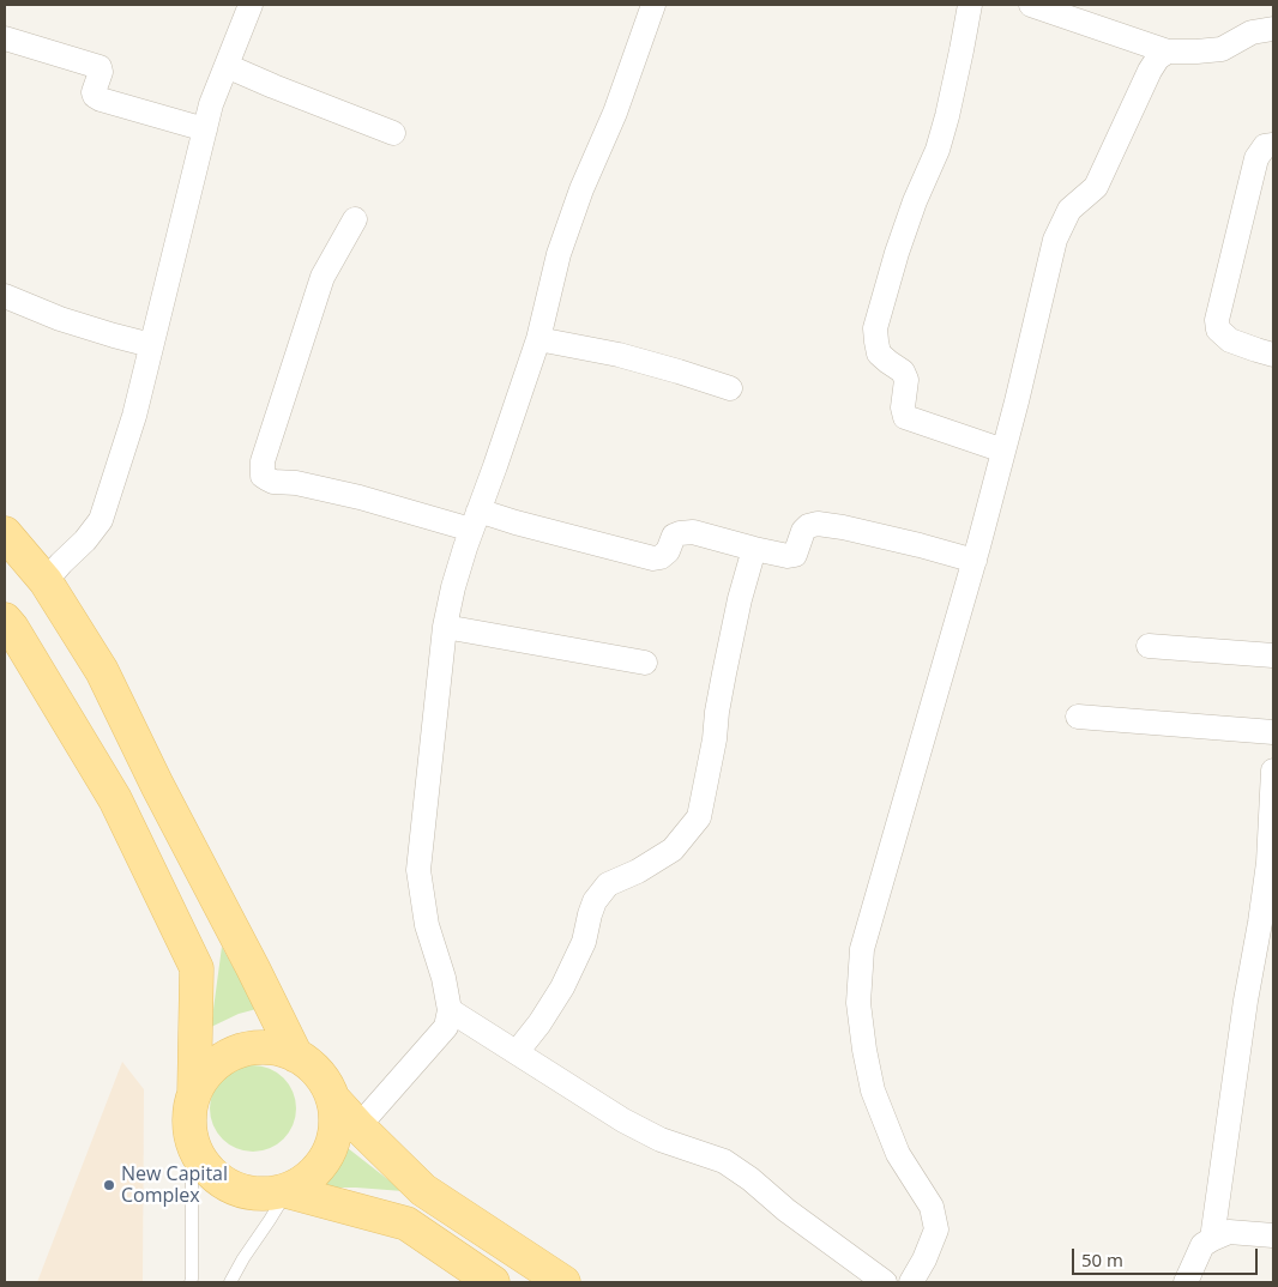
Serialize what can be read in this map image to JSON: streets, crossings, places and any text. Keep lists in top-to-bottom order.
{
  "places": ["New Capital Complex"],
  "scale_bar": "50 m"
}
